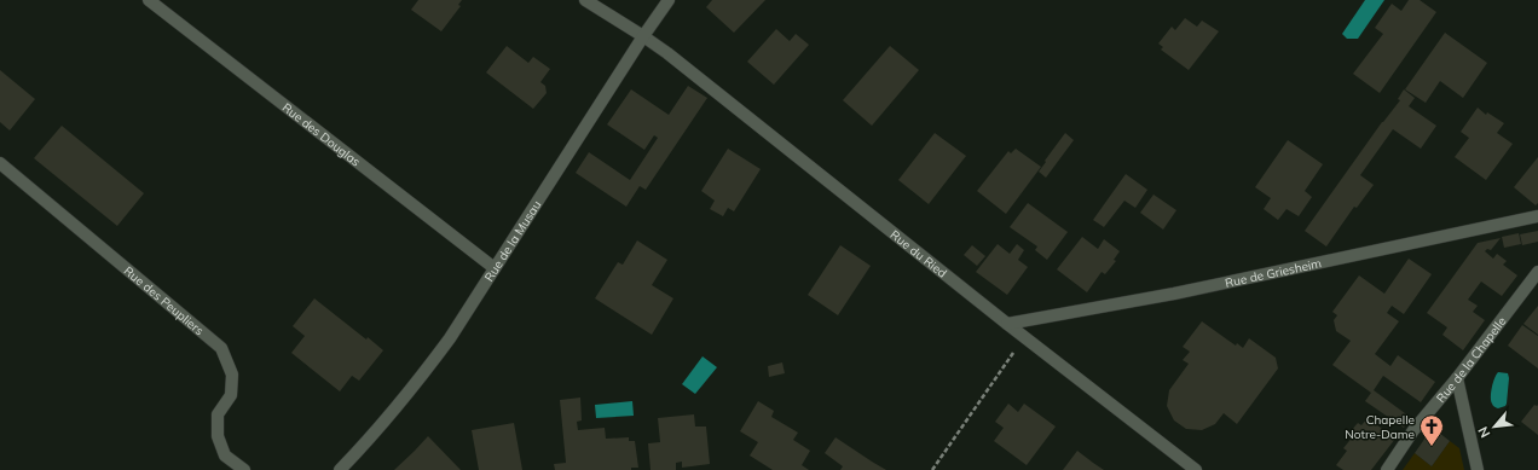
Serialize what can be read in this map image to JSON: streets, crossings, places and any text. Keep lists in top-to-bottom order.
{
  "streets": {
    "street": [
      "Rue des Douglas",
      "Rue de la Musau",
      "Rue du Ried",
      "Rue de Griesheim",
      "Rue des Peupliers",
      "Rue de la Chapelle"
    ]
  },
  "crossings": [
    ["Rue des Douglas", "Rue de la Musau"],
    ["Rue de la Musau", "Rue du Ried"],
    ["Rue du Ried", "Rue de Griesheim"]
  ],
  "places": {
    "church": ["Chapelle Notre-Dame"]
  },
  "north": "bottom left"
}
